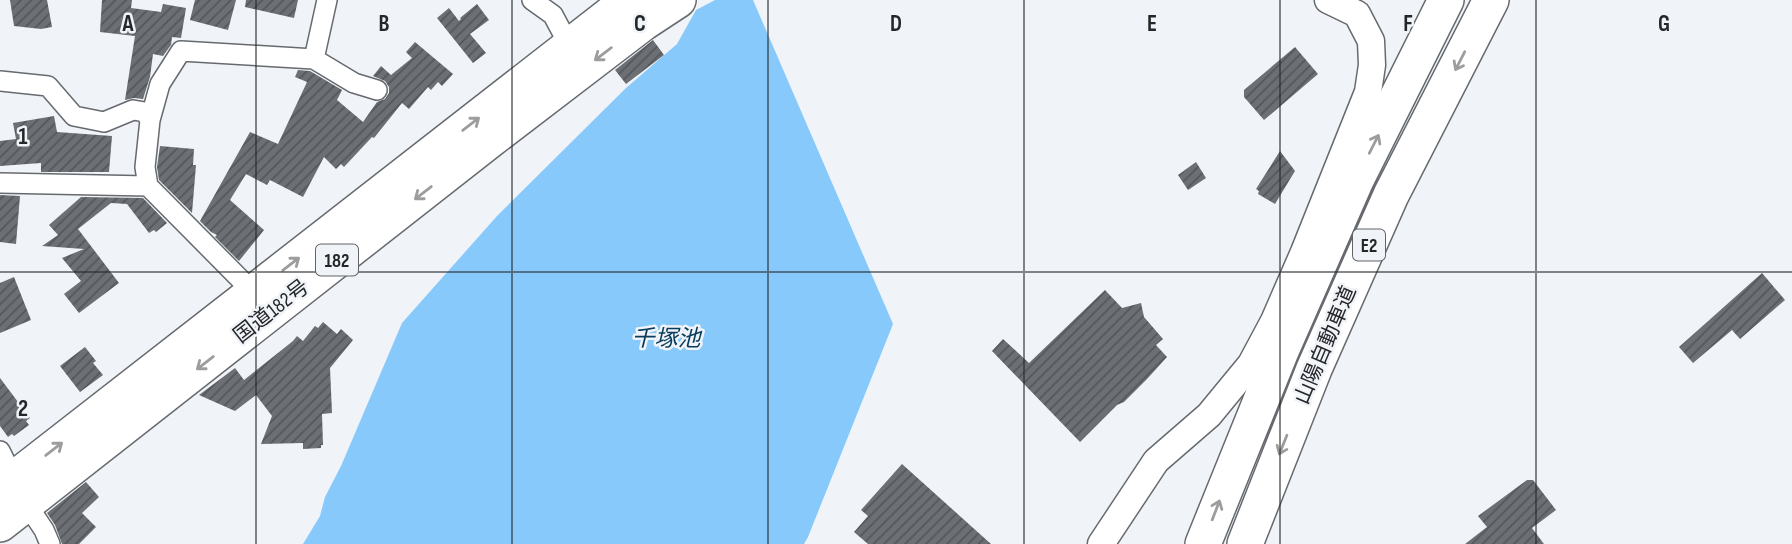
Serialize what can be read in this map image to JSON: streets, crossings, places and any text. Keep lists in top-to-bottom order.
{
  "streets": {
    "highway": [
      "E2",
      "182",
      "国道182号",
      "山陽自動車道"
    ]
  },
  "water": ["千塚池"],
  "grid": {
    "columns": [
      "A",
      "B",
      "C",
      "D",
      "E",
      "F",
      "G"
    ],
    "rows": ["1", "2"]
  }
}
